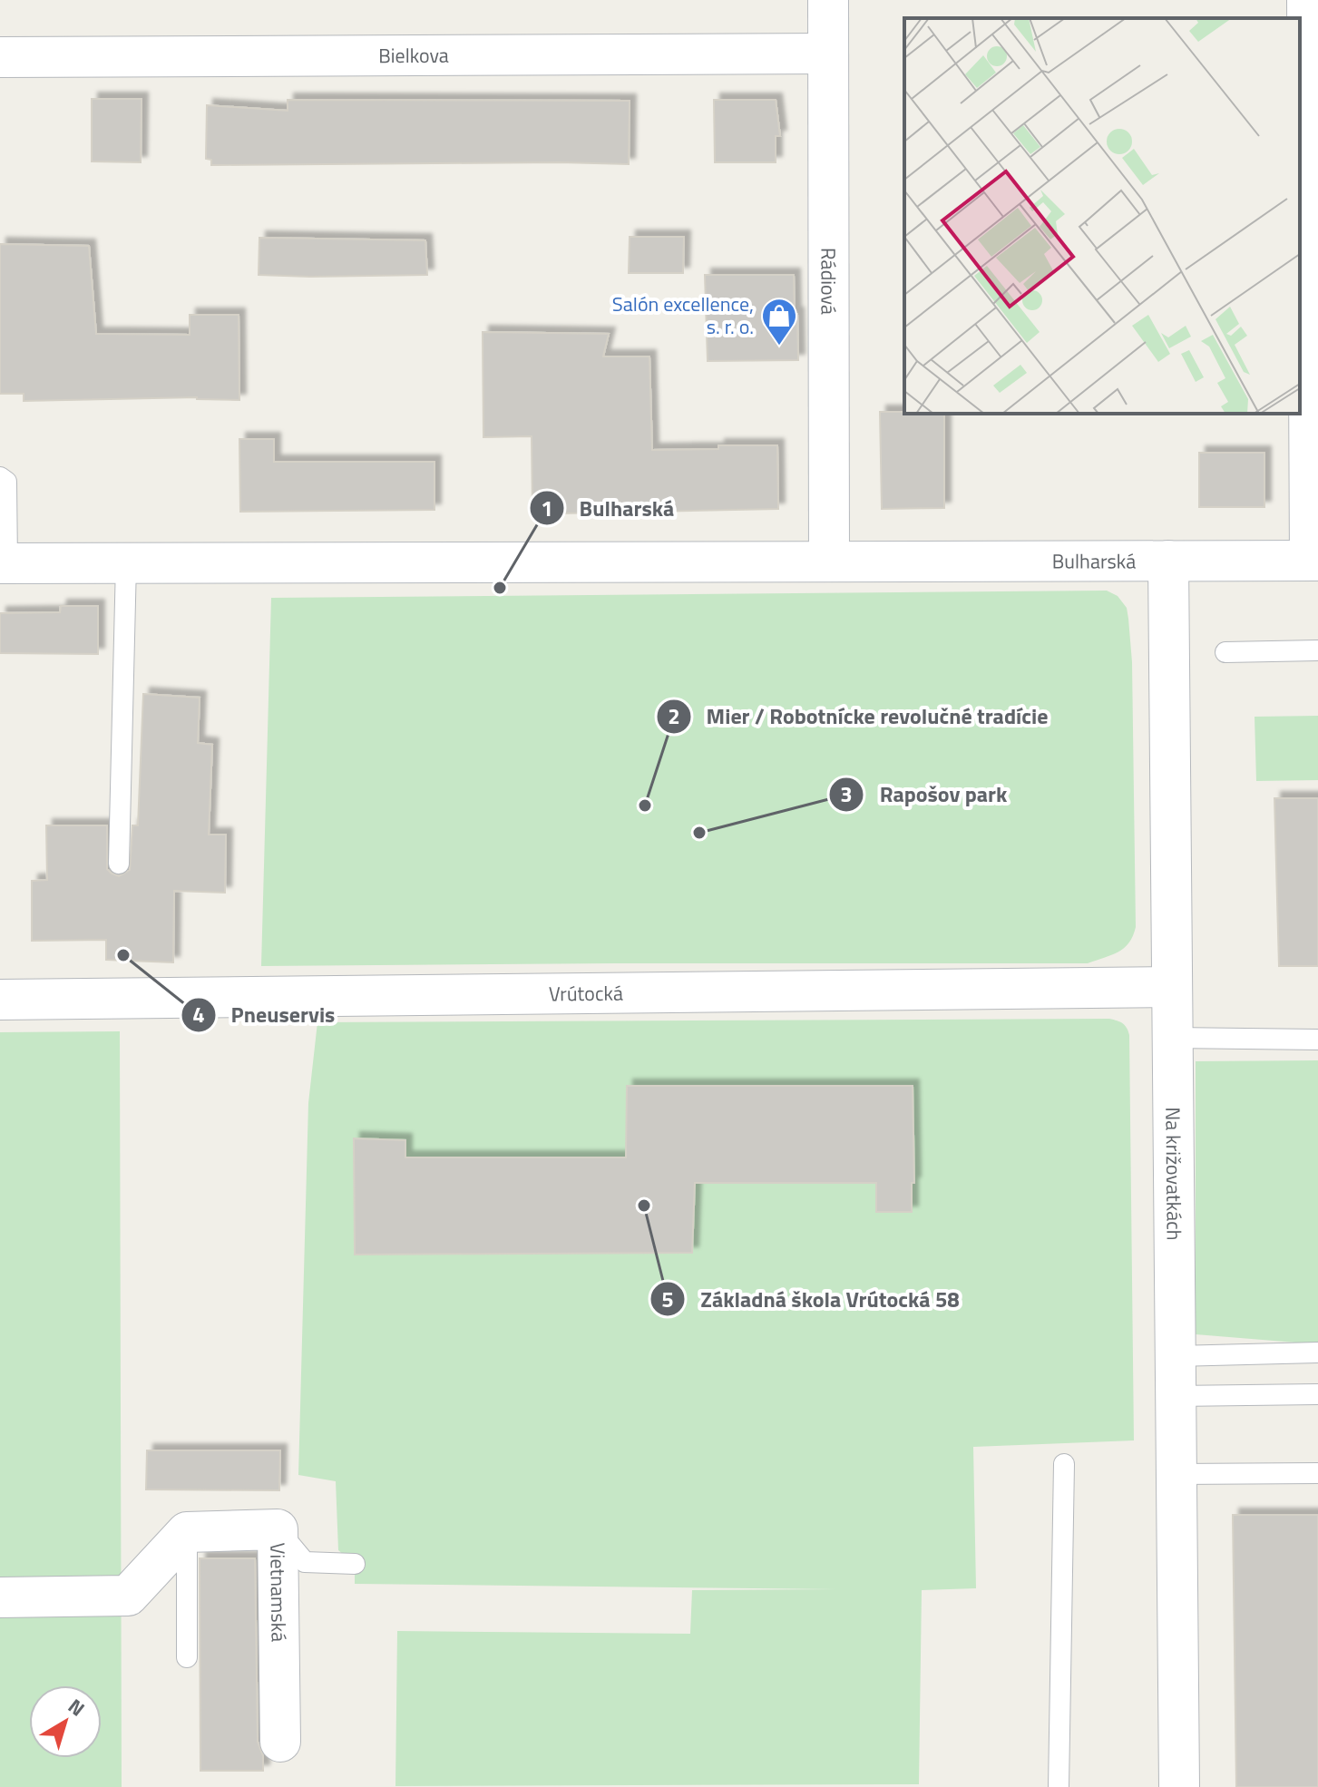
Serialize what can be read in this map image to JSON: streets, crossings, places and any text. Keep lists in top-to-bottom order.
{
  "streets": {
    "street": [
      "Bielkova",
      "Rádiová",
      "Bulharská",
      "Vrútocká",
      "Na križovatkách",
      "Vietnamská"
    ]
  },
  "crossings": [
    ["Bielkova", "Rádiová"],
    ["Rádiová", "Bulharská"],
    ["Bulharská", "Na križovatkách"],
    ["Vrútocká", "Na križovatkách"]
  ],
  "places": {
    "shop": ["Salón excellence, s. r. o."],
    "other": [
      "Bulharská",
      "Mier / Robotnícke revolučné tradície",
      "Rapošov park",
      "Pneuservis",
      "Základná škola Vrútocká 58"
    ]
  },
  "north": "top right"
}
